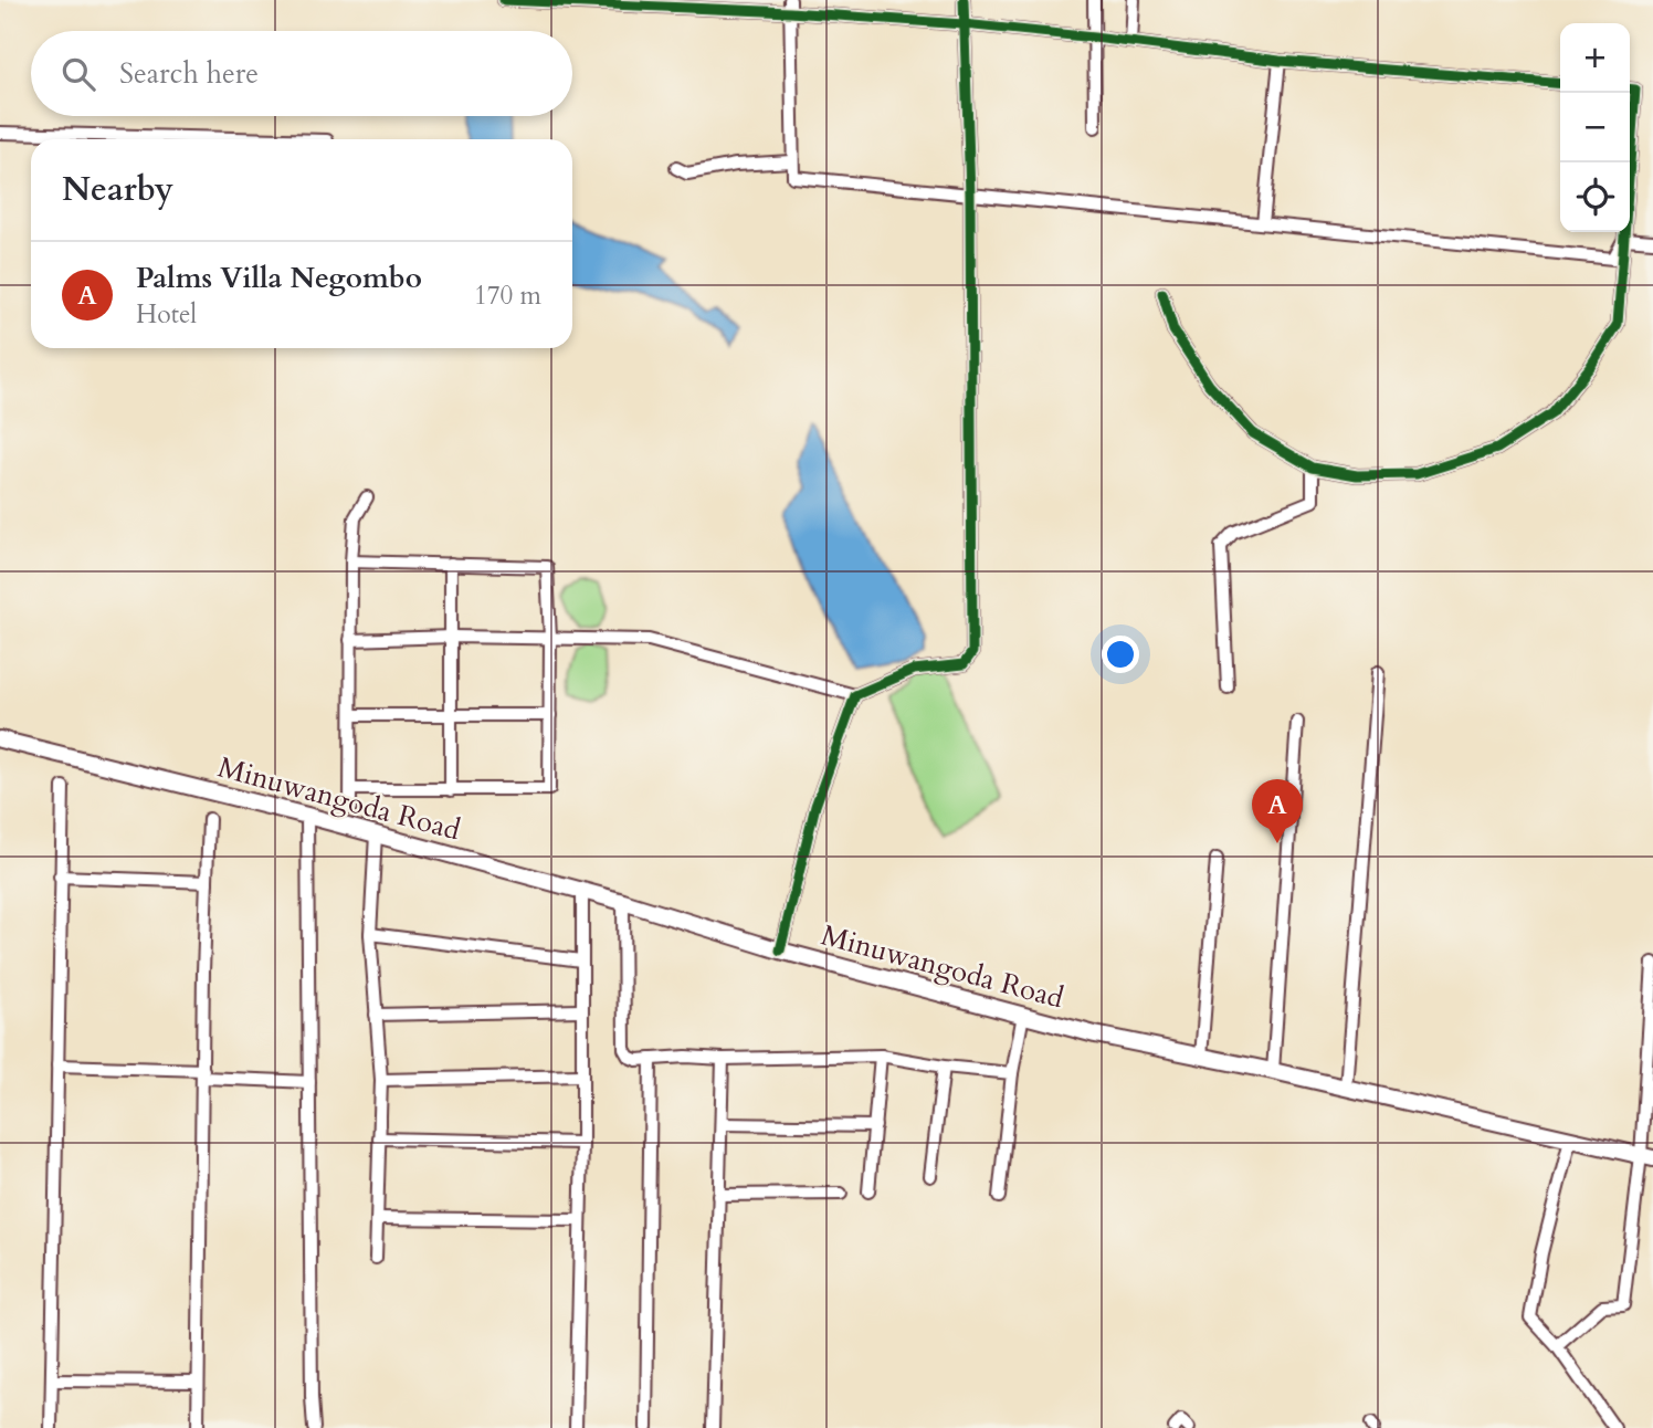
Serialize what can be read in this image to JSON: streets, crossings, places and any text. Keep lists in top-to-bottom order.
{
  "streets": {
    "main road": ["Minuwangoda Road"]
  },
  "page": {
    "map_buttons": ["+", "−"],
    "search": "Search here",
    "heading": "Nearby",
    "list": [
      {
        "mark": "A",
        "name": "Palms Villa Negombo",
        "note": "Hotel",
        "value": "170 m"
      }
    ],
    "pins": "A"
  }
}
